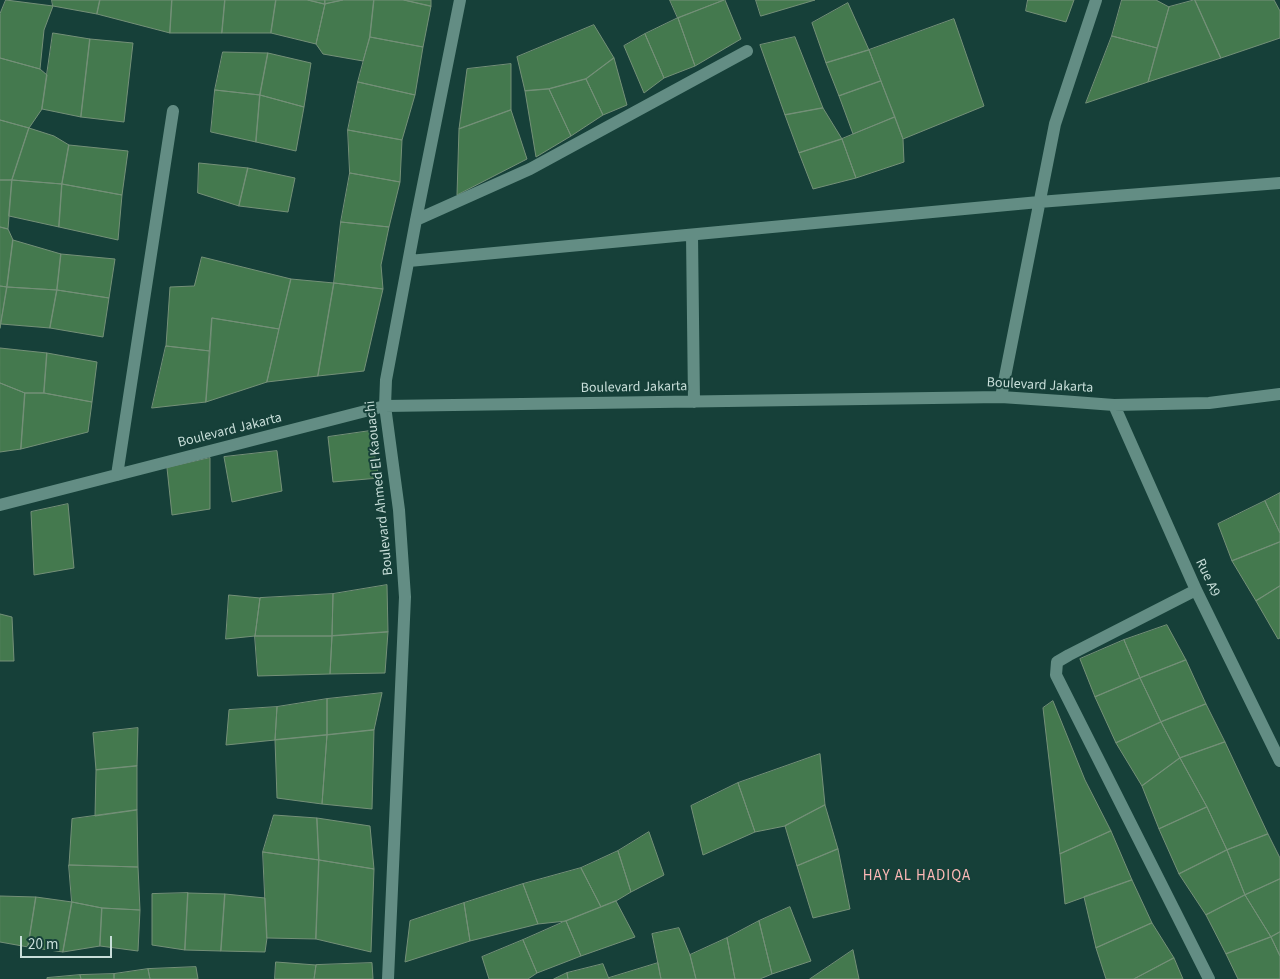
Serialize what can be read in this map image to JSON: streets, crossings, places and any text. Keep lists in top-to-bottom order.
{
  "streets": {
    "street": ["Boulevard Jakarta", "Boulevard Ahmed El Kaouachi", "Rue A9"]
  },
  "crossings": [
    ["Boulevard Jakarta", "Boulevard Ahmed El Kaouachi"],
    ["Boulevard Jakarta", "Rue A9"]
  ],
  "districts": ["HAY AL HADIQA"],
  "scale_bar": "20 m"
}
